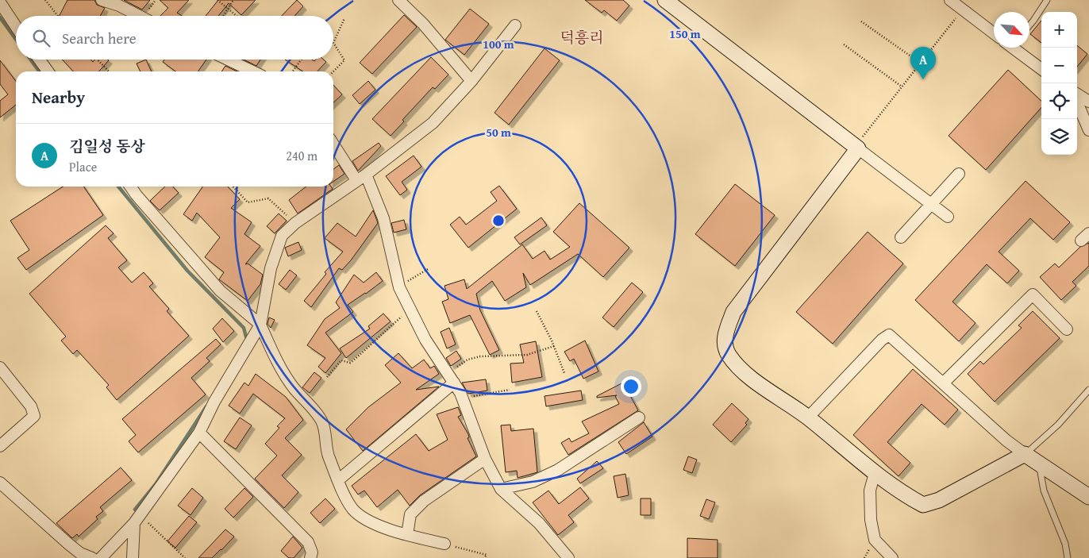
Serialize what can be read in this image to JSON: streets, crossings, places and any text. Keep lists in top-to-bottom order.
{
  "districts": ["덕흥리"],
  "north": "bottom right",
  "page": {
    "map_buttons": ["+", "−"],
    "search": "Search here",
    "pins": "A",
    "heading": "Nearby",
    "list": [
      {
        "mark": "A",
        "name": "김일성 동상",
        "note": "Place",
        "value": "240 m"
      }
    ]
  },
  "rings": ["150 m", "100 m", "50 m"]
}
